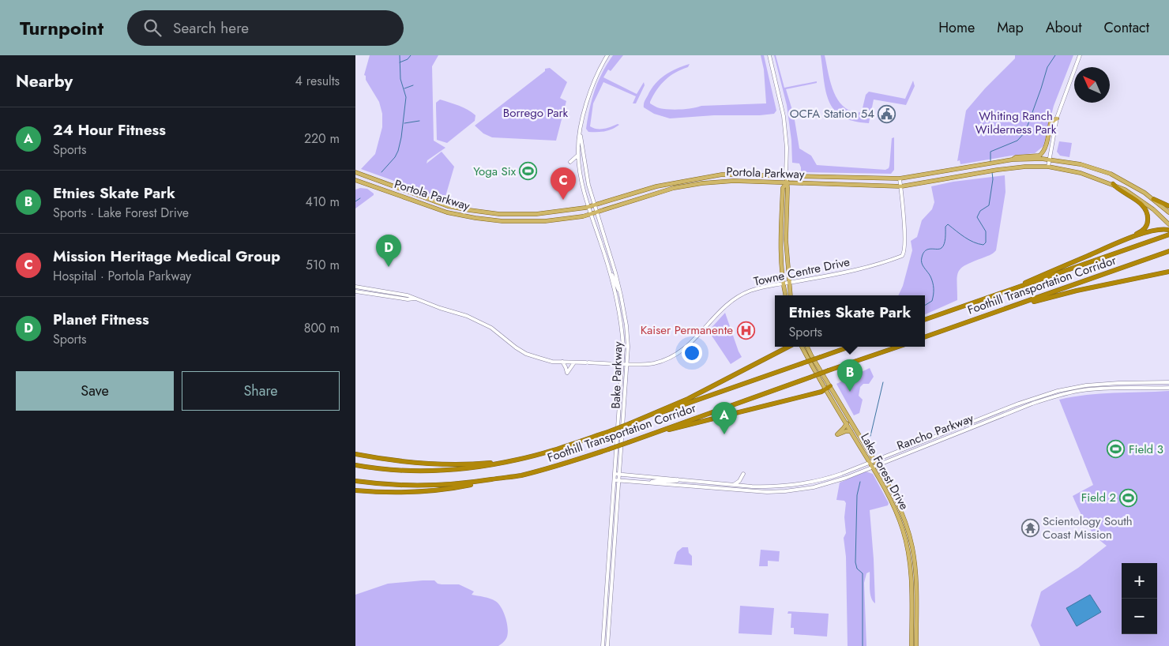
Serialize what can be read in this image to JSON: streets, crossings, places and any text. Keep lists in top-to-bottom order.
{
  "streets": {
    "highway": ["Foothill Transportation Corridor"],
    "main road": [
      "Portola Parkway",
      "Towne Centre Drive",
      "Bake Parkway",
      "Rancho Parkway",
      "Lake Forest Drive"
    ]
  },
  "crossings": [
    ["Portola Parkway", "Towne Centre Drive"],
    ["Portola Parkway", "Bake Parkway"],
    ["Towne Centre Drive", "Bake Parkway"],
    ["Bake Parkway", "Rancho Parkway"],
    ["Rancho Parkway", "Lake Forest Drive"]
  ],
  "parks": ["Borrego Park", "Whiting Ranch Wilderness Park"],
  "places": {
    "public building": ["OCFA Station 54"],
    "sports": ["Yoga Six", "Field 3", "Field 2"],
    "hospital": ["Kaiser Permanente"],
    "temple": ["Scientology South Coast Mission"]
  },
  "north": "top left",
  "page": {
    "header": "Turnpoint",
    "search": "Search here",
    "nav": [
      "Home",
      "Map",
      "About",
      "Contact"
    ],
    "heading": ["Nearby", "4 results"],
    "list": [
      {
        "mark": "A",
        "name": "24 Hour Fitness",
        "note": "Sports",
        "value": "220 m"
      },
      {
        "mark": "B",
        "name": "Etnies Skate Park",
        "note": "Sports · Lake Forest Drive",
        "value": "410 m"
      },
      {
        "mark": "C",
        "name": "Mission Heritage Medical Group",
        "note": "Hospital · Portola Parkway",
        "value": "510 m"
      },
      {
        "mark": "D",
        "name": "Planet Fitness",
        "note": "Sports",
        "value": "800 m"
      }
    ],
    "pins": [
      "C",
      "D",
      "B",
      "A"
    ],
    "popup": ["Etnies Skate Park", "Sports"],
    "buttons": ["Save", "Share"],
    "map_buttons": ["+", "−"]
  }
}
